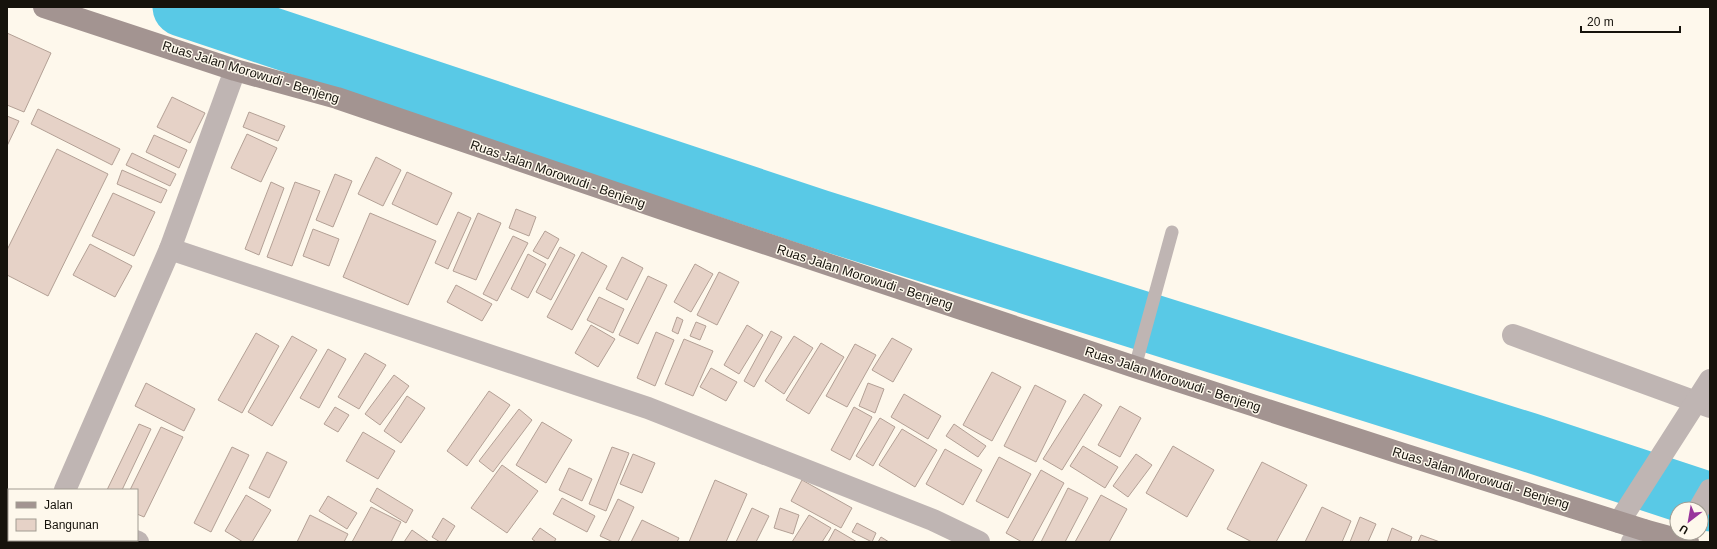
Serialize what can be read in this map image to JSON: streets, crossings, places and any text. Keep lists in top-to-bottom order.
{
  "streets": {
    "main road": ["Ruas Jalan Morowudi - Benjeng"]
  },
  "legend": ["Jalan", "Bangunan"],
  "scale_bar": "20 m",
  "north": "bottom left"
}
